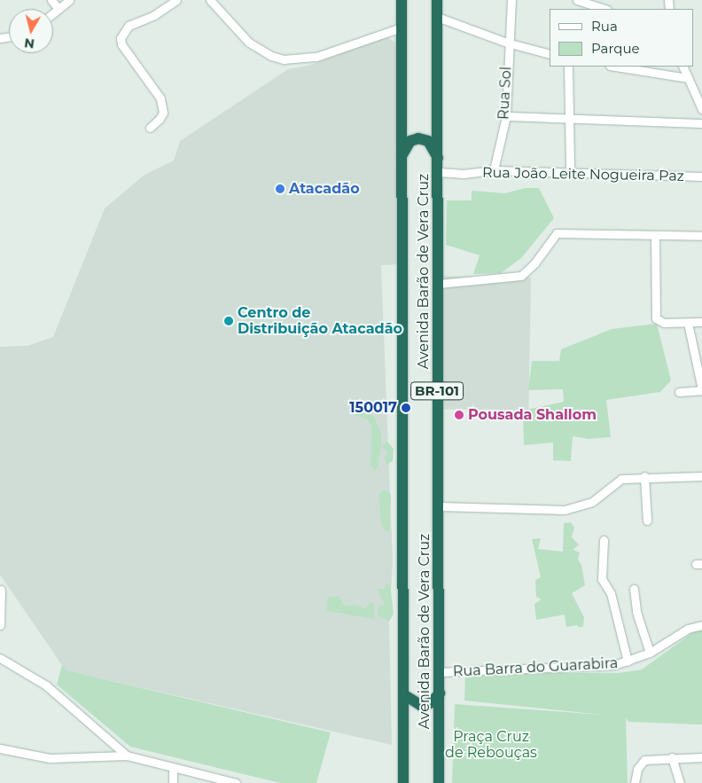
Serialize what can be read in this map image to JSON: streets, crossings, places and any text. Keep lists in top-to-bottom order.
{
  "streets": {
    "highway": ["Avenida Barão de Vera Cruz", "BR-101"],
    "street": ["Rua Sol", "Rua João Leite Nogueira Paz", "Rua Barra do Guarabira"]
  },
  "crossings": [
    ["Rua Sol", "Rua João Leite Nogueira Paz"],
    ["Rua João Leite Nogueira Paz", "Avenida Barão de Vera Cruz"],
    ["Avenida Barão de Vera Cruz", "Rua Barra do Guarabira"]
  ],
  "parks": ["Praça Cruz de Rebouças"],
  "places": [
    "Atacadão",
    "Centro de Distribuição Atacadão",
    "150017",
    "Pousada Shallom"
  ],
  "legend": ["Rua", "Parque"],
  "north": "bottom"
}
